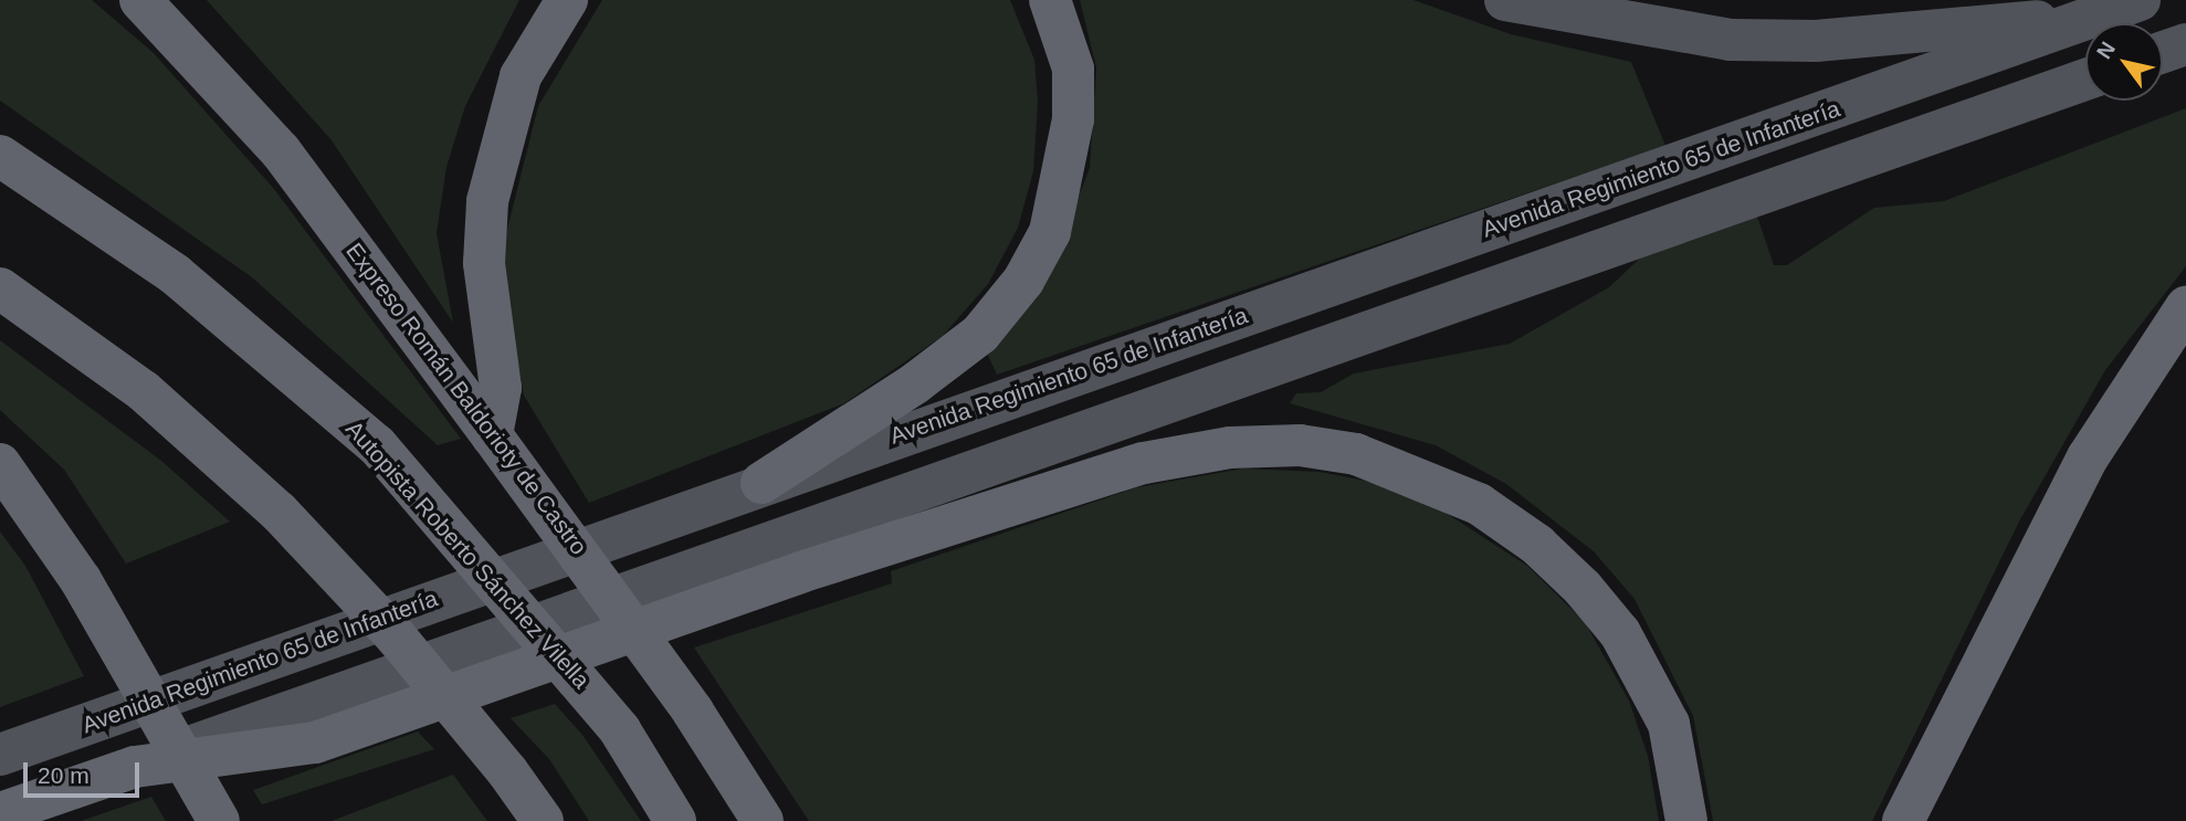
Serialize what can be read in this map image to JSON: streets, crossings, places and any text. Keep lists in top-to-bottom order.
{
  "streets": {
    "highway": ["Expreso Román Baldorioty de Castro", "Autopista Roberto Sánchez Vilella"],
    "main road": ["Avenida Regimiento 65 de Infantería"]
  },
  "scale_bar": "20 m",
  "north": "top left"
}
